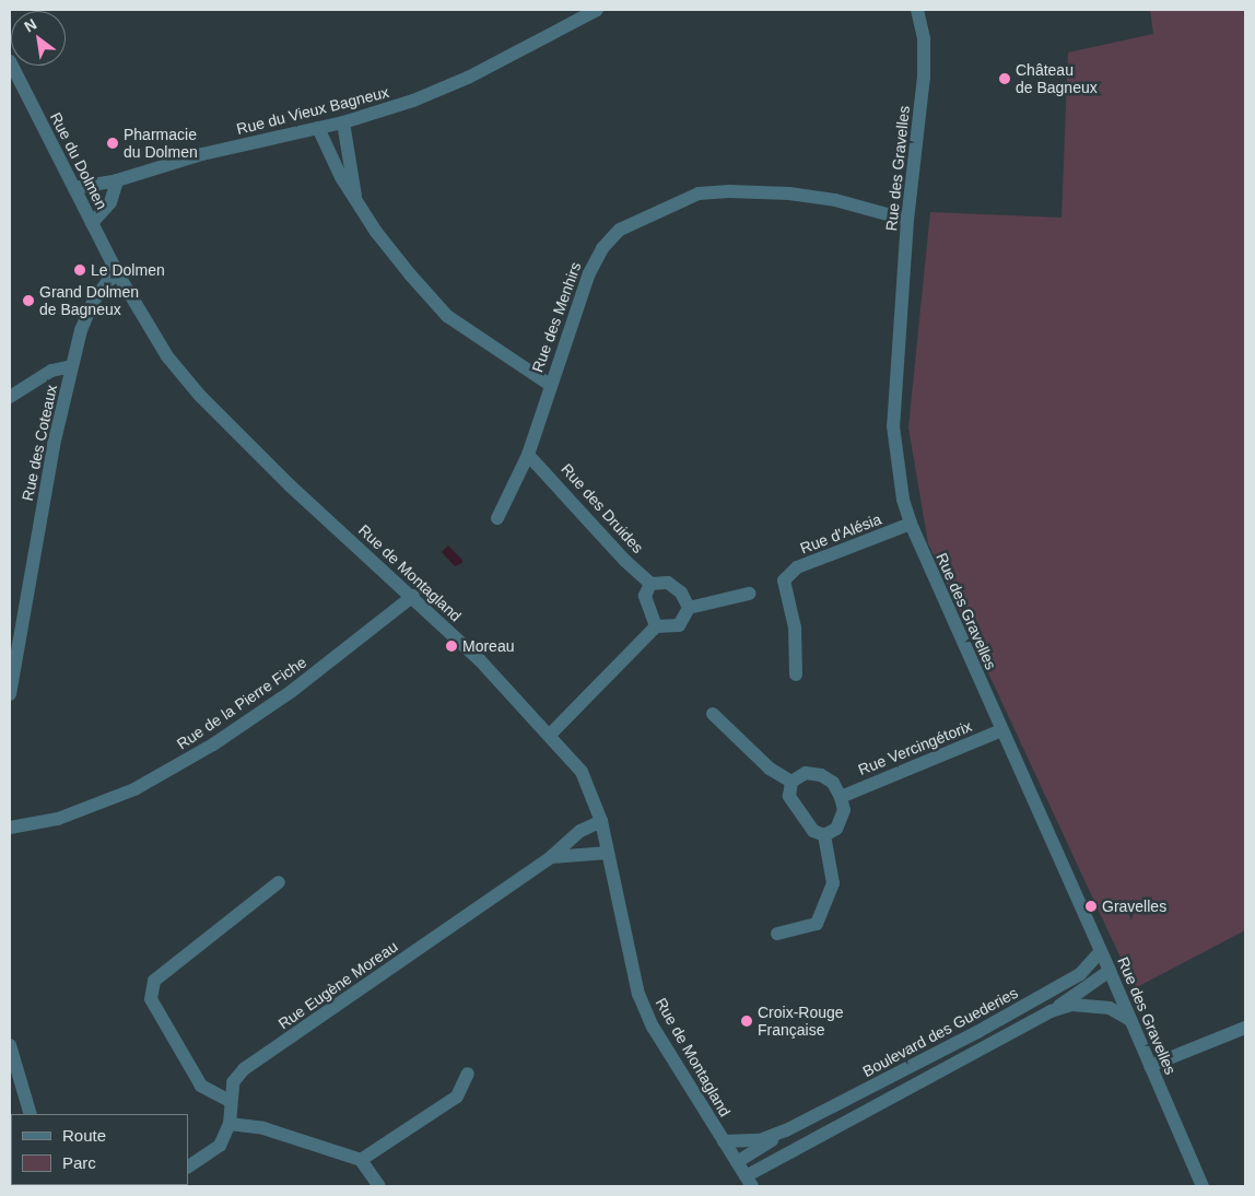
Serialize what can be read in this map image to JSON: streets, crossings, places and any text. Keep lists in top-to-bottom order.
{
  "streets": {
    "street": [
      "Rue du Vieux Bagneux",
      "Rue du Dolmen",
      "Rue des Gravelles",
      "Rue des Menhirs",
      "Rue des Coteaux",
      "Rue des Druides",
      "Rue d'Alésia",
      "Rue de Montagland",
      "Rue de la Pierre Fiche",
      "Rue Vercingétorix",
      "Rue Eugène Moreau",
      "Boulevard des Guederies"
    ]
  },
  "crossings": [
    ["Rue du Vieux Bagneux", "Rue du Dolmen"],
    ["Rue du Dolmen", "Rue des Coteaux"],
    ["Rue du Dolmen", "Rue de Montagland"],
    ["Rue des Gravelles", "Rue des Menhirs"],
    ["Rue des Gravelles", "Rue d'Alésia"],
    ["Rue des Gravelles", "Rue Vercingétorix"],
    ["Rue des Gravelles", "Boulevard des Guederies"],
    ["Rue des Menhirs", "Rue des Druides"],
    ["Rue des Coteaux", "Rue de Montagland"],
    ["Rue de Montagland", "Rue de la Pierre Fiche"],
    ["Rue de Montagland", "Rue Eugène Moreau"],
    ["Rue de Montagland", "Boulevard des Guederies"]
  ],
  "places": [
    "Château de Bagneux",
    "Pharmacie du Dolmen",
    "Le Dolmen",
    "Grand Dolmen de Bagneux",
    "Moreau",
    "Gravelles",
    "Croix-Rouge Française"
  ],
  "legend": ["Route", "Parc"],
  "north": "top left"
}
